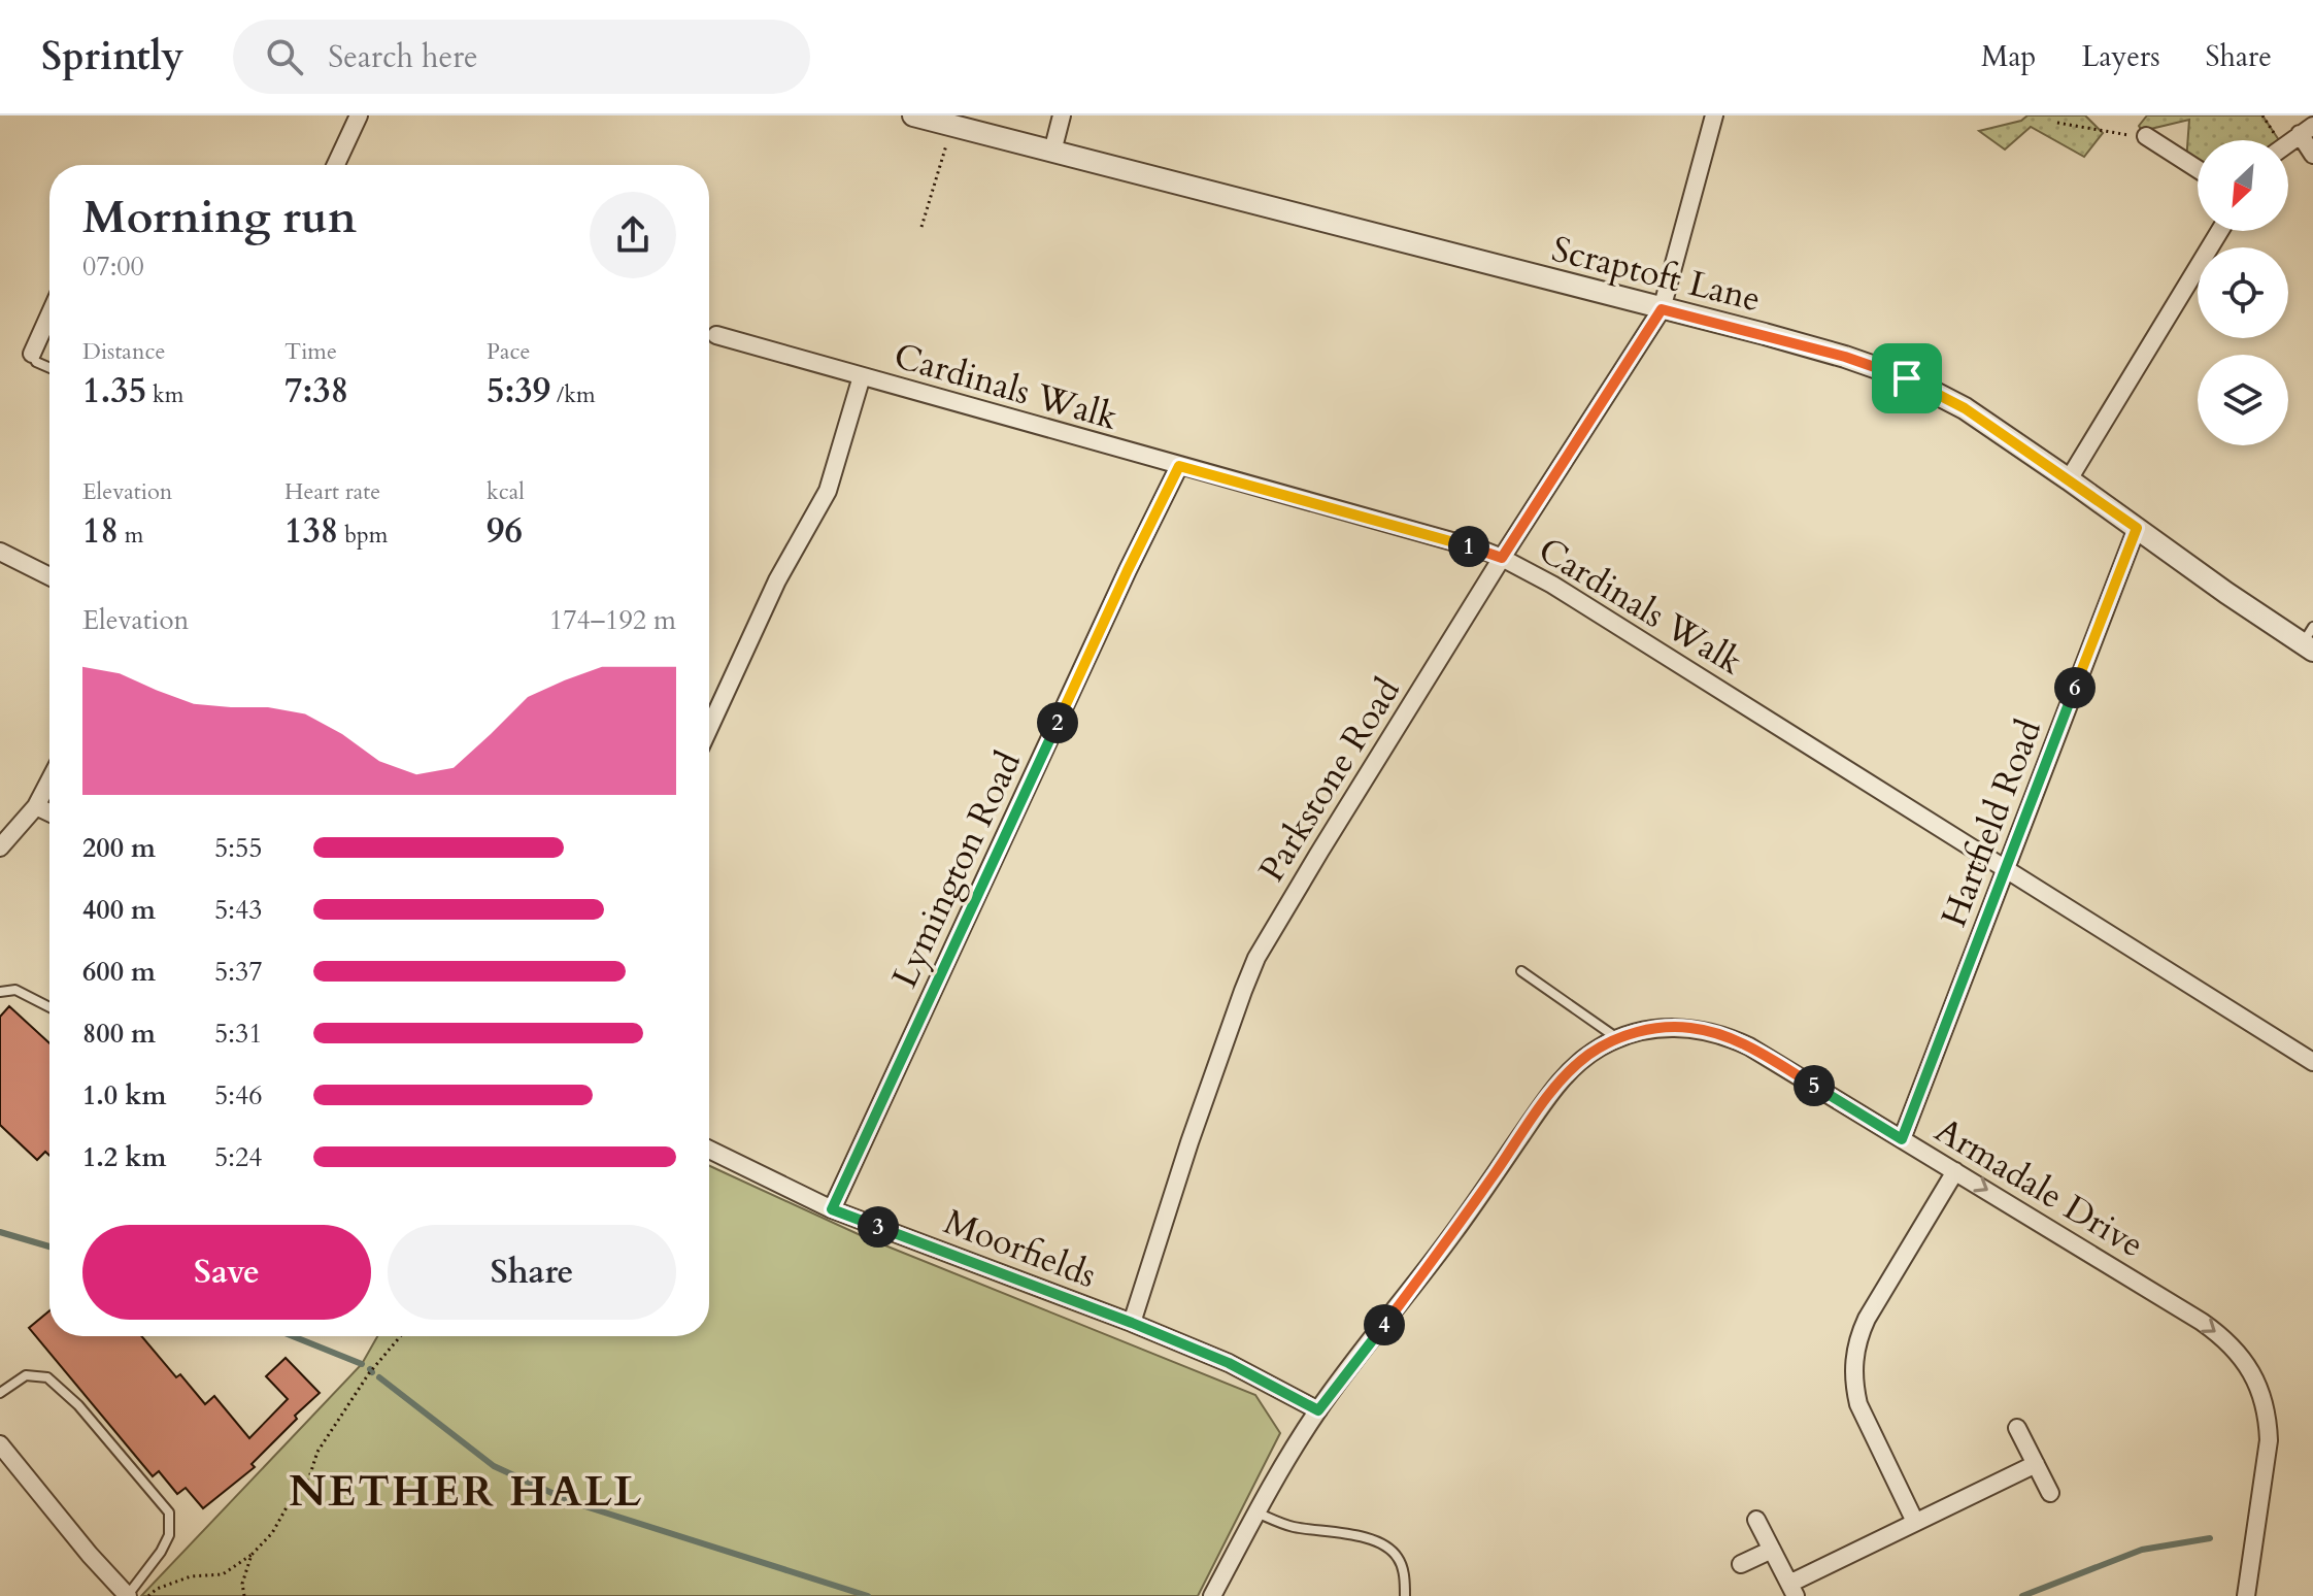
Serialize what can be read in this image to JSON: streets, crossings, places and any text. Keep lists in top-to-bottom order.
{
  "streets": {
    "street": [
      "Scraptoft Lane",
      "Cardinals Walk",
      "Parkstone Road",
      "Hartfield Road",
      "Lymington Road",
      "Armadale Drive",
      "Moorfields"
    ]
  },
  "crossings": [
    ["Scraptoft Lane", "Parkstone Road"],
    ["Scraptoft Lane", "Hartfield Road"],
    ["Cardinals Walk", "Parkstone Road"],
    ["Cardinals Walk", "Hartfield Road"],
    ["Cardinals Walk", "Lymington Road"],
    ["Parkstone Road", "Moorfields"],
    ["Hartfield Road", "Armadale Drive"],
    ["Lymington Road", "Moorfields"],
    ["Armadale Drive", "Moorfields"]
  ],
  "districts": ["NETHER HALL"],
  "north": "bottom left",
  "page": {
    "header": "Sprintly",
    "search": "Search here",
    "nav": ["Map", "Layers", "Share"],
    "heading": ["Morning run", "07:00"],
    "stats": [
      ["Distance", "1.35 km"],
      ["Time", "7:38"],
      ["Pace", "5:39 /km"],
      ["Elevation", "18 m"],
      ["Heart rate", "138 bpm"],
      ["kcal", "96"]
    ],
    "pins": [
      "1",
      "6",
      "2",
      "5",
      "3",
      "4"
    ],
    "chart": ["Elevation", "174–192 m"],
    "list": [
      {
        "name": "200 m",
        "note": "5:55"
      },
      {
        "name": "400 m",
        "note": "5:43"
      },
      {
        "name": "600 m",
        "note": "5:37"
      },
      {
        "name": "800 m",
        "note": "5:31"
      },
      {
        "name": "1.0 km",
        "note": "5:46"
      },
      {
        "name": "1.2 km",
        "note": "5:24"
      }
    ],
    "buttons": ["Save", "Share"]
  }
}
